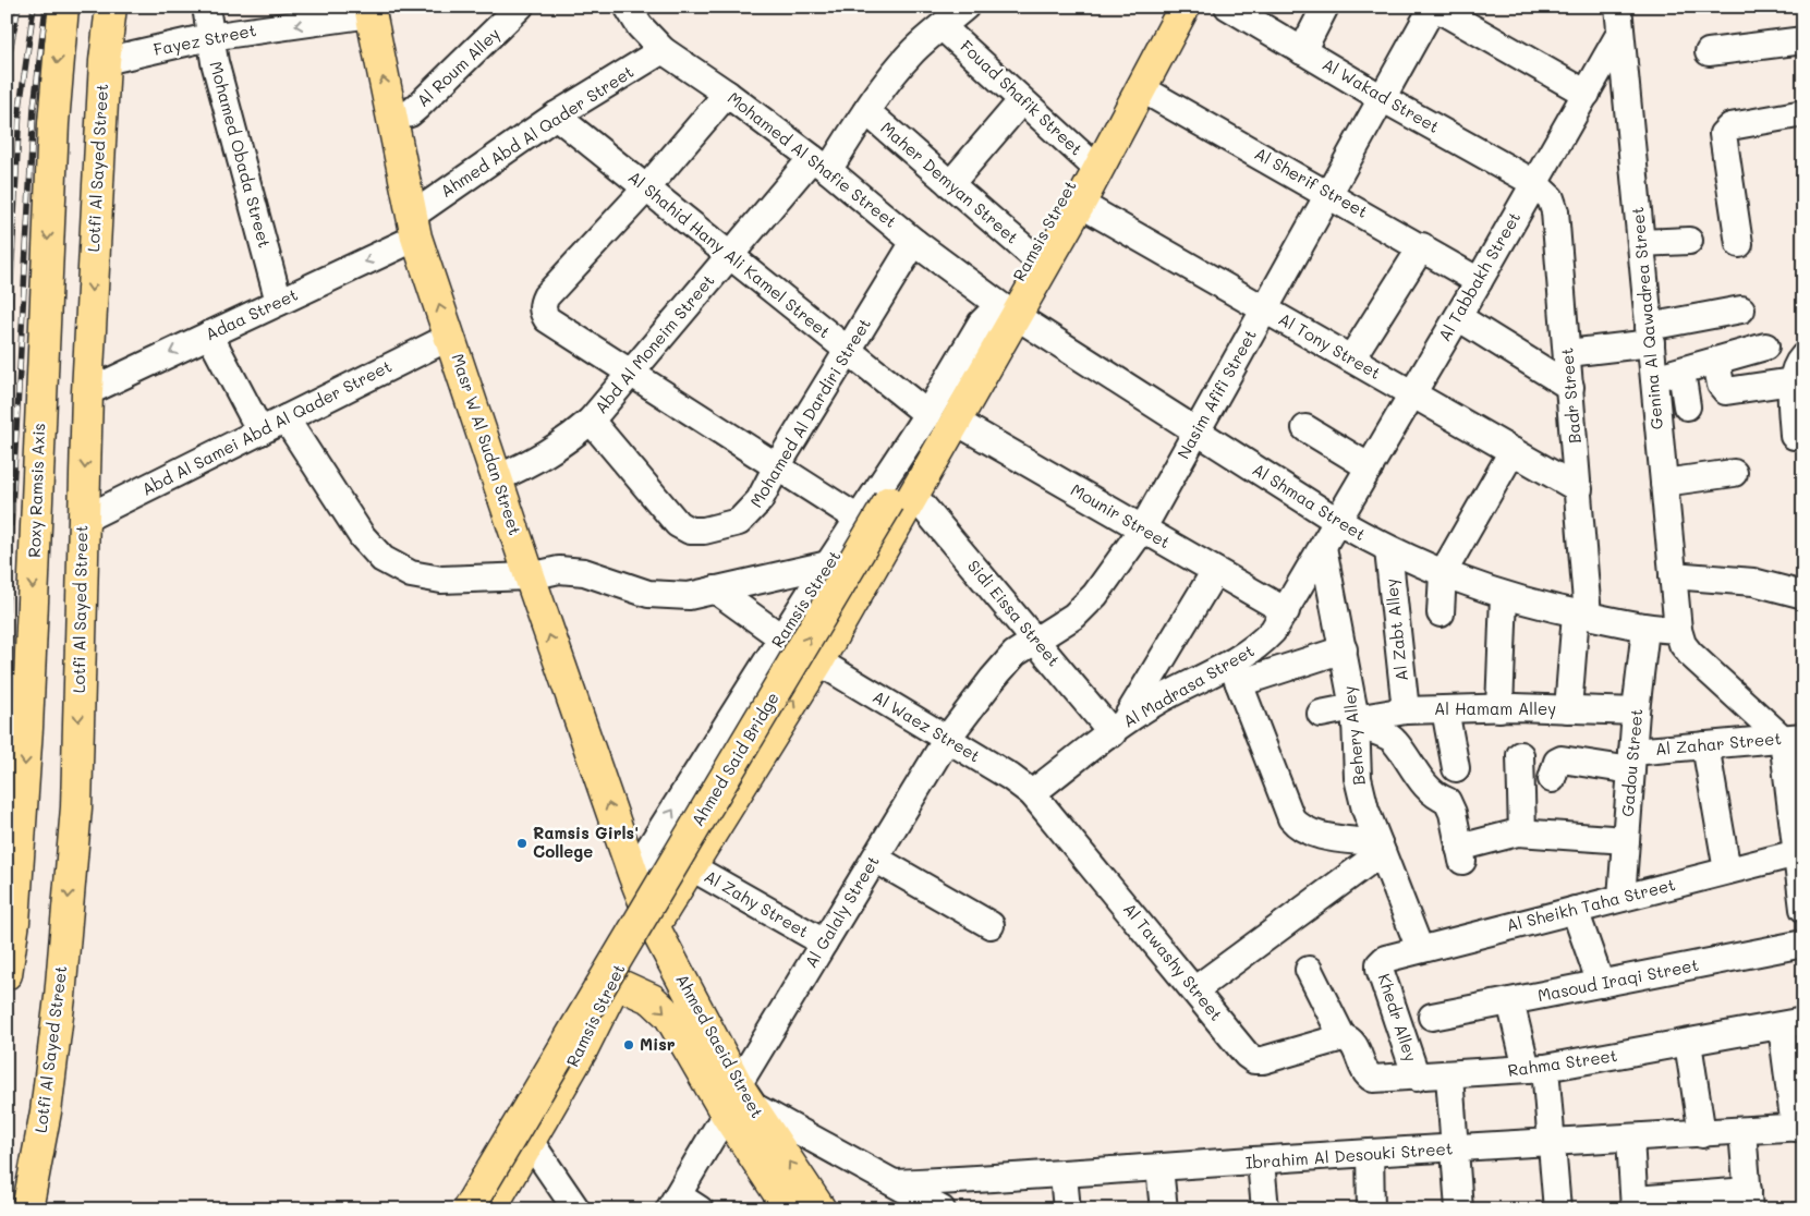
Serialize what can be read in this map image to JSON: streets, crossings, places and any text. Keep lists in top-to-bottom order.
{
  "streets": {
    "main road": [
      "Lotfi Al Sayed Street",
      "Ramsis Street",
      "Masr W Al Sudan Street",
      "Roxy Ramsis Axis",
      "Ahmed Said Bridge",
      "Ahmed Saeid Street"
    ],
    "street": [
      "Fayez Street",
      "Al Roum Alley",
      "Al Wakad Street",
      "Fouad Shafik Street",
      "Ahmed Abd Al Qader Street",
      "Mohamed Obada Street",
      "Mohamed Al Shafie Street",
      "Maher Demyan Street",
      "Al Sherif Street",
      "Al Shahid Hany Ali Kamel Street",
      "Al Tabbakh Street",
      "Adaa Street",
      "Genina Al Qawadrea Street",
      "Abd Al Moneim Street",
      "Al Tony Street",
      "Nasim Afifi Street",
      "Badr Street",
      "Mohamed Al Dardiri Street",
      "Abd Al Samei Abd Al Qader Street",
      "Al Shmaa Street",
      "Mounir Street",
      "Sidi Eissa Street",
      "Al Zabt Alley",
      "Al Madrasa Street",
      "Al Hamam Alley",
      "Al Waez Street",
      "Behery Alley",
      "Al Zahar Street",
      "Gadou Street",
      "Al Zahy Street",
      "Al Sheikh Taha Street",
      "Al Galaly Street",
      "Al Tawashy Street",
      "Masoud Iraqi Street",
      "Khedr Alley",
      "Rahma Street",
      "Ibrahim Al Desouki Street"
    ]
  },
  "crossings": [
    ["Fayez Street", "Mohamed Obada Street"],
    ["Fayez Street", "Lotfi Al Sayed Street"],
    ["Fayez Street", "Masr W Al Sudan Street"],
    ["Al Roum Alley", "Masr W Al Sudan Street"],
    ["Al Wakad Street", "Al Tabbakh Street"],
    ["Al Wakad Street", "Nasim Afifi Street"],
    ["Al Wakad Street", "Badr Street"],
    ["Fouad Shafik Street", "Ramsis Street"],
    ["Fouad Shafik Street", "Abd Al Moneim Street"],
    ["Ahmed Abd Al Qader Street", "Mohamed Al Shafie Street"],
    ["Ahmed Abd Al Qader Street", "Al Shahid Hany Ali Kamel Street"],
    ["Ahmed Abd Al Qader Street", "Adaa Street"],
    ["Ahmed Abd Al Qader Street", "Masr W Al Sudan Street"],
    ["Mohamed Obada Street", "Adaa Street"],
    ["Mohamed Al Shafie Street", "Ramsis Street"],
    ["Mohamed Al Shafie Street", "Abd Al Moneim Street"],
    ["Mohamed Al Shafie Street", "Mohamed Al Dardiri Street"],
    ["Mohamed Al Shafie Street", "Al Shmaa Street"],
    ["Mohamed Al Shafie Street", "Ahmed Said Bridge"],
    ["Lotfi Al Sayed Street", "Adaa Street"],
    ["Lotfi Al Sayed Street", "Abd Al Samei Abd Al Qader Street"],
    ["Maher Demyan Street", "Ramsis Street"],
    ["Maher Demyan Street", "Abd Al Moneim Street"],
    ["Al Sherif Street", "Ramsis Street"],
    ["Al Sherif Street", "Al Tabbakh Street"],
    ["Al Sherif Street", "Nasim Afifi Street"],
    ["Ramsis Street", "Al Shahid Hany Ali Kamel Street"],
    ["Ramsis Street", "Al Tony Street"],
    ["Ramsis Street", "Masr W Al Sudan Street"],
    ["Ramsis Street", "Al Shmaa Street"],
    ["Ramsis Street", "Mounir Street"],
    ["Ramsis Street", "Sidi Eissa Street"],
    ["Ramsis Street", "Al Waez Street"],
    ["Ramsis Street", "Ahmed Said Bridge"],
    ["Ramsis Street", "Al Zahy Street"],
    ["Ramsis Street", "Ahmed Saeid Street"],
    ["Al Shahid Hany Ali Kamel Street", "Abd Al Moneim Street"],
    ["Al Shahid Hany Ali Kamel Street", "Mohamed Al Dardiri Street"],
    ["Al Shahid Hany Ali Kamel Street", "Mounir Street"],
    ["Al Tabbakh Street", "Genina Al Qawadrea Street"],
    ["Al Tabbakh Street", "Al Tony Street"],
    ["Al Tabbakh Street", "Badr Street"],
    ["Al Tabbakh Street", "Al Shmaa Street"],
    ["Al Tabbakh Street", "Al Madrasa Street"],
    ["Al Tabbakh Street", "Behery Alley"],
    ["Adaa Street", "Masr W Al Sudan Street"],
    ["Genina Al Qawadrea Street", "Al Shmaa Street"],
    ["Abd Al Moneim Street", "Mohamed Al Dardiri Street"],
    ["Abd Al Moneim Street", "Masr W Al Sudan Street"],
    ["Al Tony Street", "Nasim Afifi Street"],
    ["Al Tony Street", "Badr Street"],
    ["Nasim Afifi Street", "Al Shmaa Street"],
    ["Nasim Afifi Street", "Mounir Street"],
    ["Nasim Afifi Street", "Sidi Eissa Street"],
    ["Nasim Afifi Street", "Al Waez Street"],
    ["Nasim Afifi Street", "Al Galaly Street"],
    ["Badr Street", "Al Shmaa Street"],
    ["Badr Street", "Al Hamam Alley"],
    ["Abd Al Samei Abd Al Qader Street", "Masr W Al Sudan Street"],
    ["Masr W Al Sudan Street", "Ahmed Saeid Street"],
    ["Al Shmaa Street", "Al Zabt Alley"],
    ["Al Shmaa Street", "Ahmed Said Bridge"],
    ["Al Shmaa Street", "Gadou Street"],
    ["Mounir Street", "Al Madrasa Street"],
    ["Sidi Eissa Street", "Al Madrasa Street"],
    ["Sidi Eissa Street", "Ahmed Said Bridge"],
    ["Al Zabt Alley", "Al Hamam Alley"],
    ["Al Madrasa Street", "Al Waez Street"],
    ["Al Madrasa Street", "Behery Alley"],
    ["Al Madrasa Street", "Al Tawashy Street"],
    ["Al Hamam Alley", "Behery Alley"],
    ["Al Hamam Alley", "Gadou Street"],
    ["Al Waez Street", "Al Galaly Street"],
    ["Al Waez Street", "Al Tawashy Street"],
    ["Behery Alley", "Al Sheikh Taha Street"],
    ["Al Zahar Street", "Gadou Street"],
    ["Gadou Street", "Al Sheikh Taha Street"],
    ["Al Zahy Street", "Al Galaly Street"],
    ["Al Sheikh Taha Street", "Khedr Alley"],
    ["Al Galaly Street", "Ahmed Saeid Street"],
    ["Al Tawashy Street", "Rahma Street"],
    ["Khedr Alley", "Rahma Street"]
  ],
  "one_way": [
    "Fayez Street",
    "Lotfi Al Sayed Street",
    "Adaa Street",
    "Masr W Al Sudan Street",
    "Roxy Ramsis Axis",
    "Ahmed Said Bridge"
  ],
  "places": ["Ramsis Girls' College", "Misr"]
}
